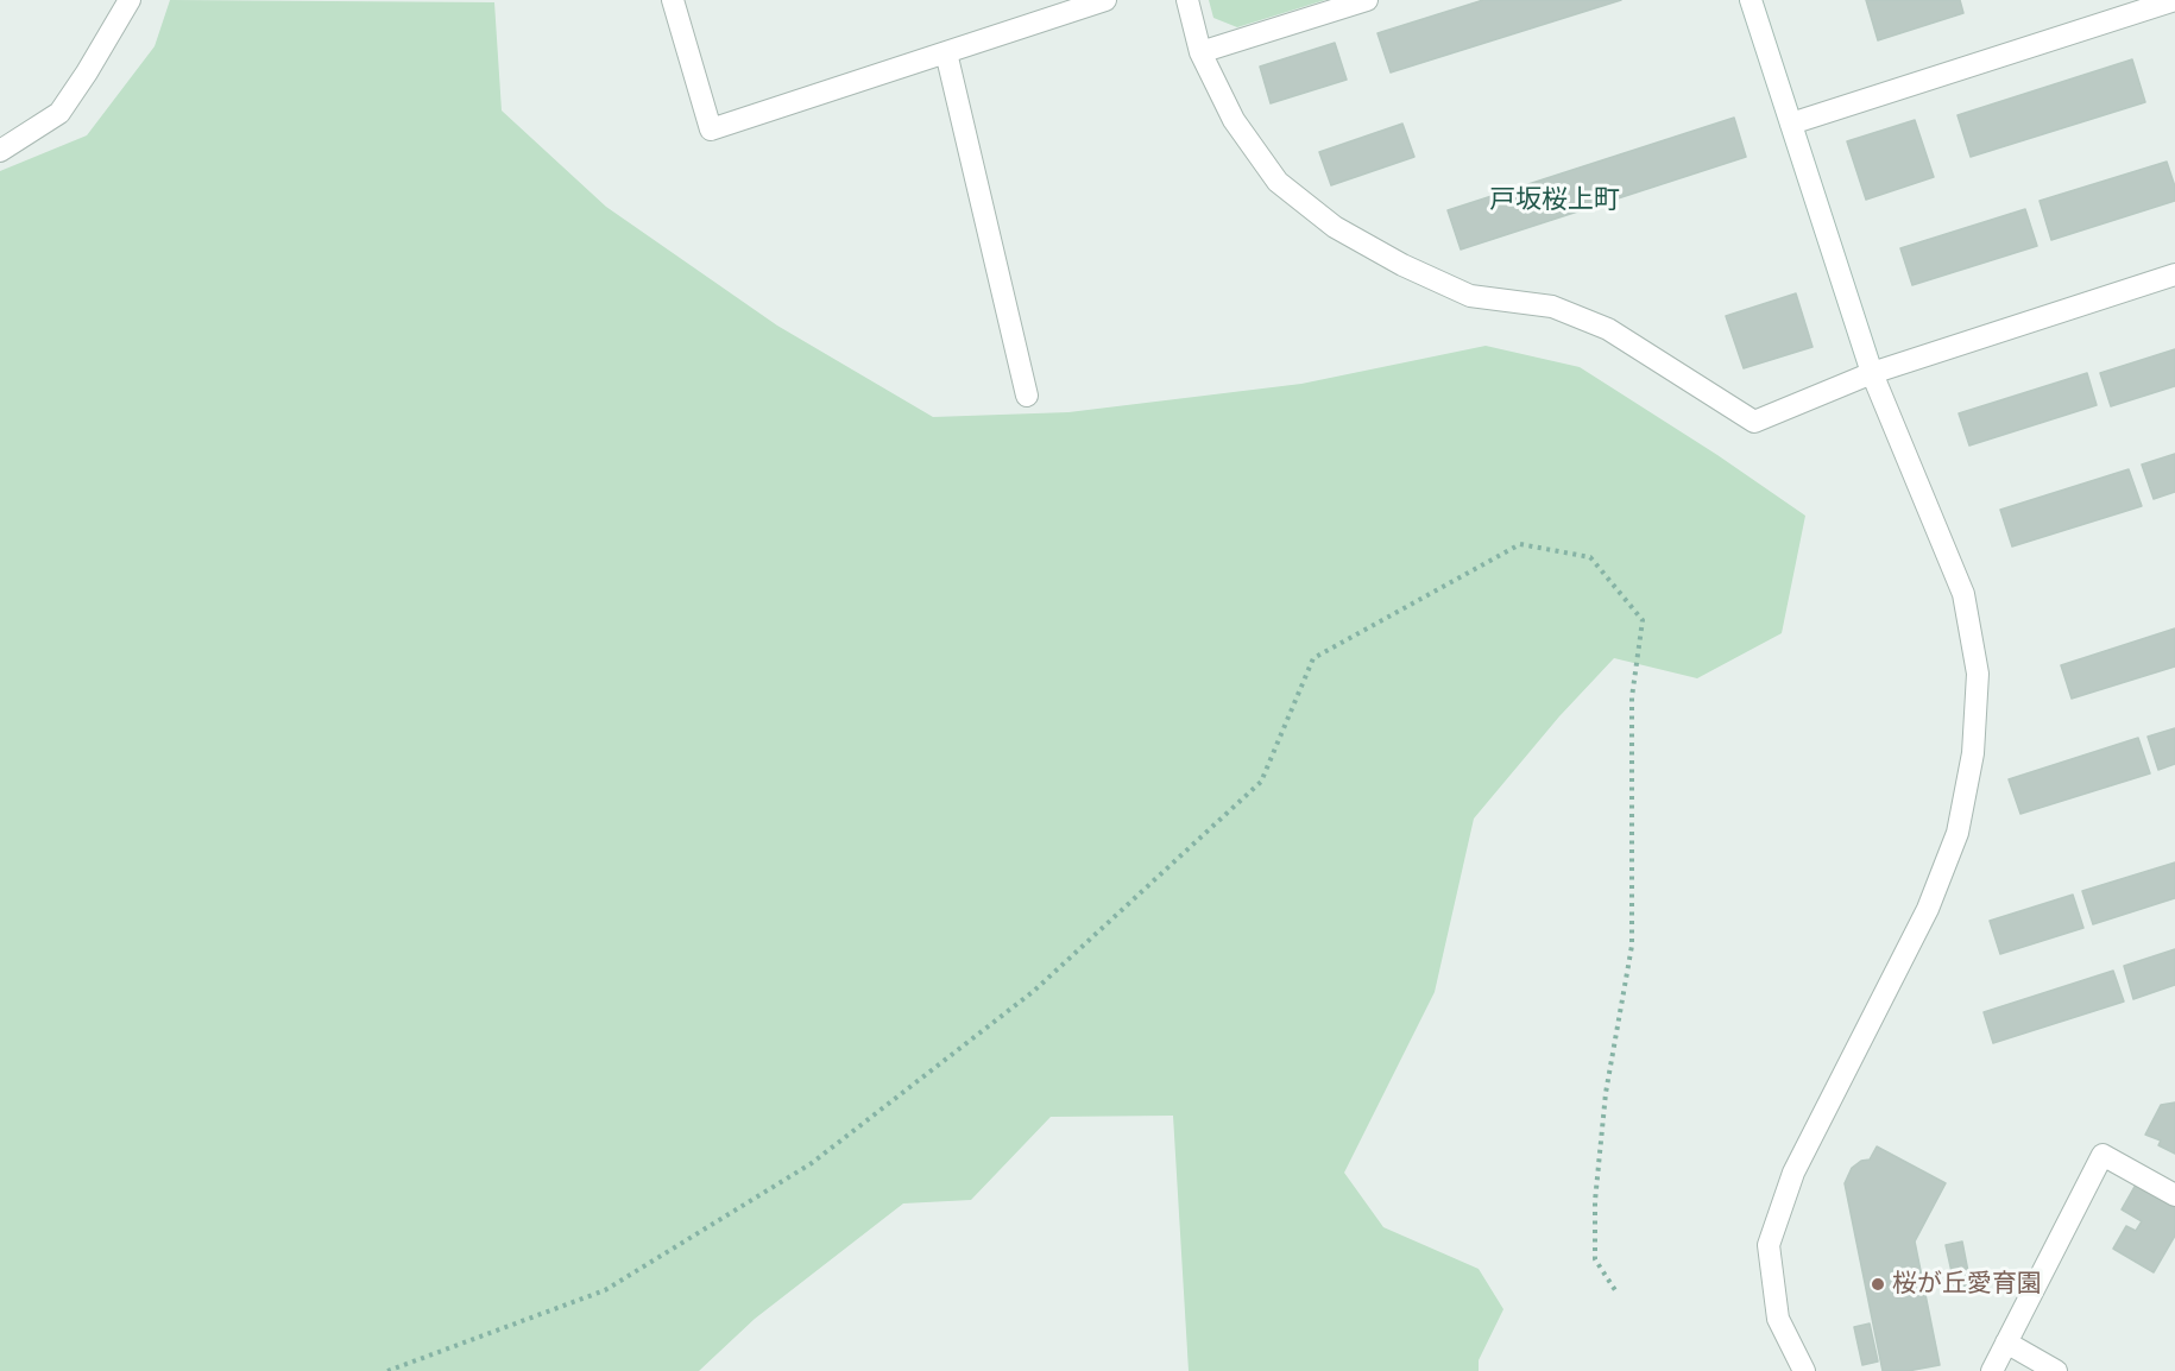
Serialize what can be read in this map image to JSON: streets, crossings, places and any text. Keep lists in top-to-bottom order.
{
  "districts": ["戸坂桜上町"],
  "places": ["桜が丘愛育園"]
}
